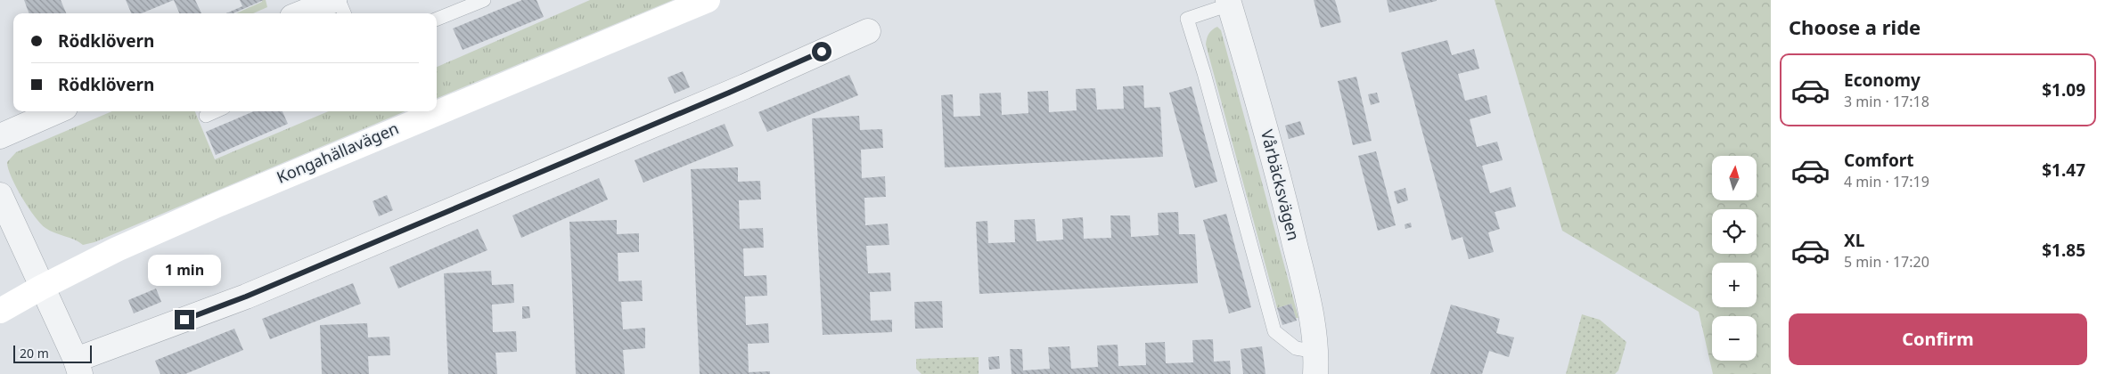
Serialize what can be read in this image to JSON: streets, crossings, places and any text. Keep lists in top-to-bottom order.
{
  "streets": {
    "street": ["Kongahällavägen", "Vårbäcksvägen"]
  },
  "scale_bar": "20 m",
  "north": "top",
  "page": {
    "heading": "Choose a ride",
    "banner": ["Rödklövern", "Rödklövern"],
    "list": [
      {
        "name": "Economy",
        "note": "3 min · 17:18",
        "value": "$1.09"
      },
      {
        "name": "Comfort",
        "note": "4 min · 17:19",
        "value": "$1.47"
      },
      {
        "name": "XL",
        "note": "5 min · 17:20",
        "value": "$1.85"
      }
    ],
    "map_buttons": ["+", "−"],
    "bubble": "1 min",
    "buttons": "Confirm",
    "scale": "20 m"
  }
}
